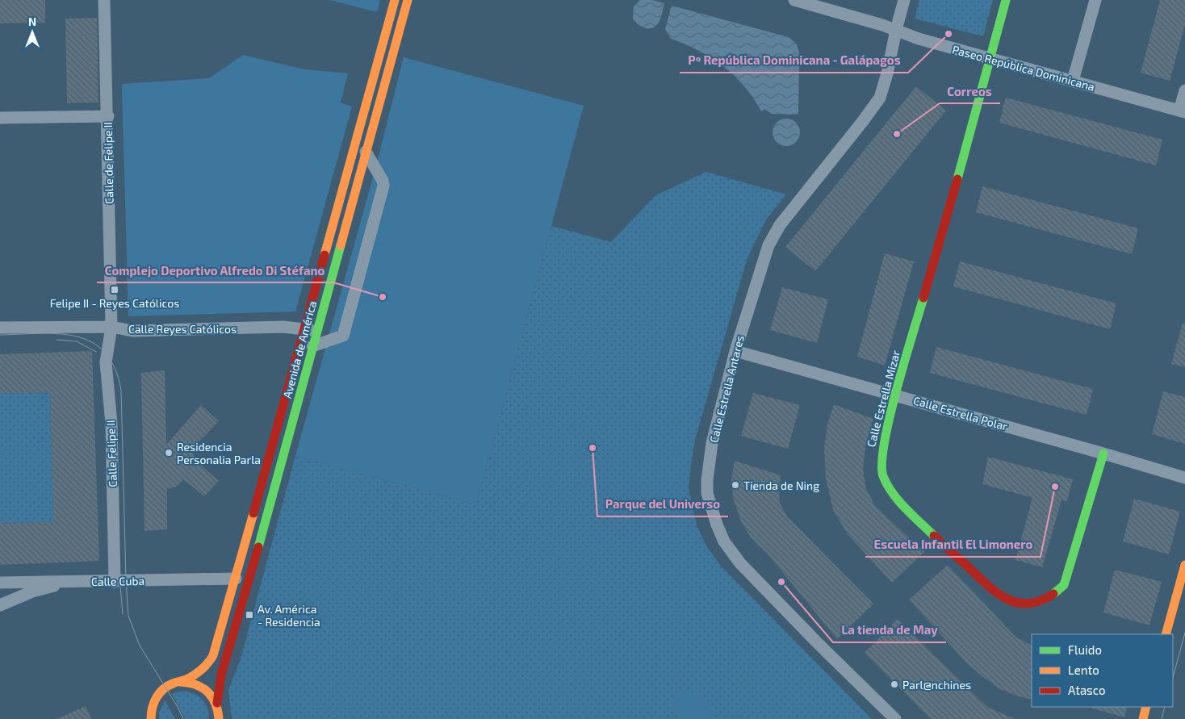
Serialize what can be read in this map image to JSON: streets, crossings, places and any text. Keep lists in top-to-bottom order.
{
  "streets": {
    "main road": ["Avenida de América", "Calle Estrella Mizar"],
    "street": [
      "Paseo República Dominicana",
      "Calle de Felipe II",
      "Calle Reyes Católicos",
      "Calle Estrella Antares",
      "Calle Estrella Polar",
      "Calle Felipe II",
      "Calle Cuba"
    ]
  },
  "crossings": [
    ["Paseo República Dominicana", "Calle Estrella Antares"],
    ["Paseo República Dominicana", "Calle Estrella Mizar"],
    ["Calle de Felipe II", "Calle Reyes Católicos"],
    ["Calle de Felipe II", "Calle Felipe II"],
    ["Calle Reyes Católicos", "Avenida de América"],
    ["Calle Reyes Católicos", "Calle Felipe II"],
    ["Avenida de América", "Calle Cuba"],
    ["Calle Estrella Antares", "Calle Estrella Polar"],
    ["Calle Estrella Mizar", "Calle Estrella Polar"],
    ["Calle Felipe II", "Calle Cuba"]
  ],
  "places": {
    "other": [
      "Pº República Dominicana - Galápagos",
      "Correos",
      "Complejo Deportivo Alfredo Di Stéfano",
      "Parque del Universo",
      "Residencia Personalia Parla",
      "Tienda de Ning",
      "Escuela Infantil El Limonero",
      "La tienda de May",
      "Parl@nchines"
    ],
    "transit": ["Felipe II - Reyes Católicos", "Av. América - Residencia"]
  },
  "legend": ["Fluido", "Lento", "Atasco"],
  "north": "top"
}
